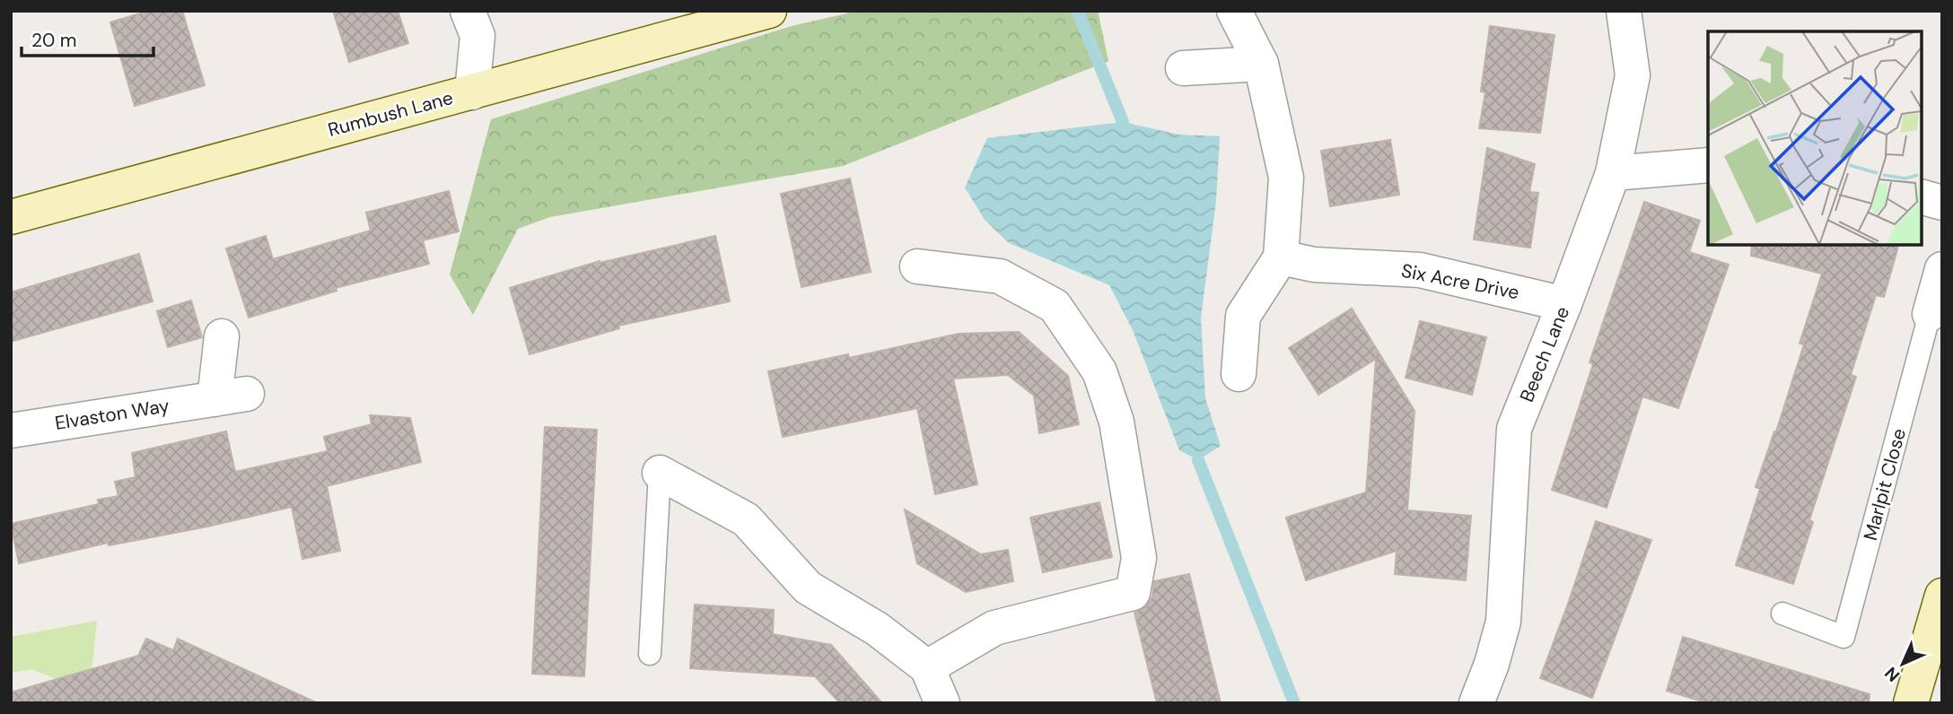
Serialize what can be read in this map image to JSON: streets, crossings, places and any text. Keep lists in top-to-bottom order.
{
  "streets": {
    "street": [
      "Rumbush Lane",
      "Six Acre Drive",
      "Beech Lane",
      "Elvaston Way",
      "Marlpit Close"
    ]
  },
  "crossings": [
    ["Six Acre Drive", "Beech Lane"]
  ],
  "scale_bar": "20 m",
  "north": "bottom left"
}
